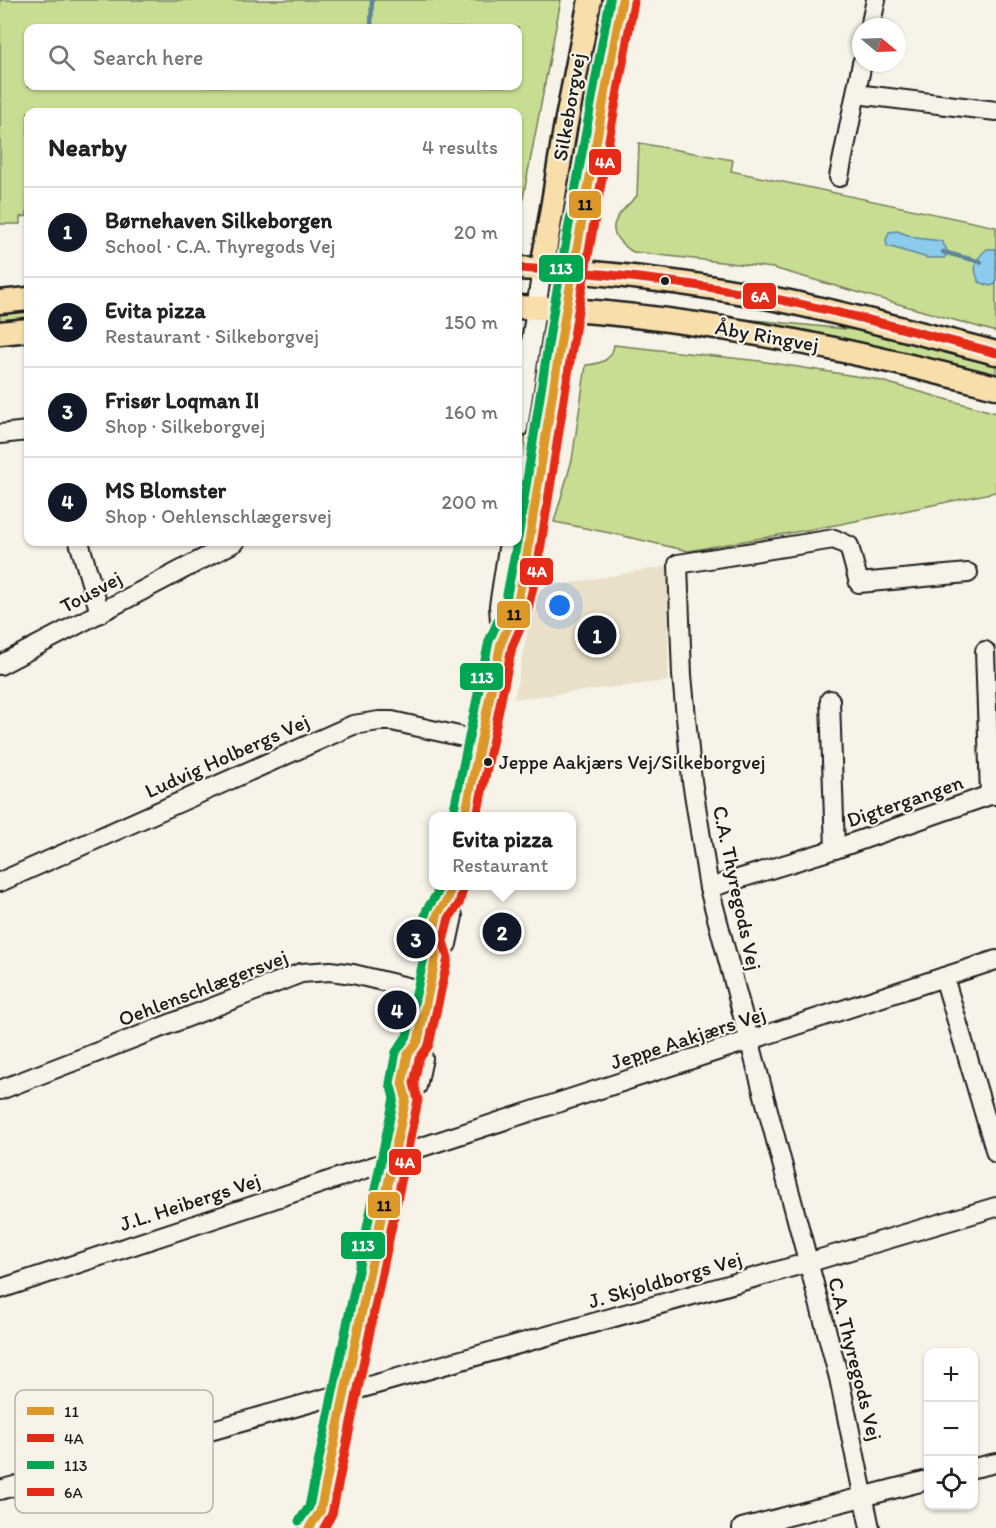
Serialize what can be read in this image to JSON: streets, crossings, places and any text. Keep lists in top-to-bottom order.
{
  "streets": {
    "main road": ["Silkeborgvej", "Åby Ringvej"],
    "street": [
      "Tousvej",
      "Ludvig Holbergs Vej",
      "Digtergangen",
      "C.A. Thyregods Vej",
      "Oehlenschlægersvej",
      "Jeppe Aakjærs Vej",
      "J.L. Heibergs Vej",
      "J. Skjoldborgs Vej"
    ]
  },
  "crossings": [
    ["Silkeborgvej", "Åby Ringvej"],
    ["Silkeborgvej", "Ludvig Holbergs Vej"],
    ["Digtergangen", "C.A. Thyregods Vej"],
    ["C.A. Thyregods Vej", "Jeppe Aakjærs Vej"],
    ["C.A. Thyregods Vej", "J. Skjoldborgs Vej"],
    ["Jeppe Aakjærs Vej", "J.L. Heibergs Vej"]
  ],
  "places": ["Jeppe Aakjærs Vej/Silkeborgvej"],
  "lines": [
    "transit line 11",
    "transit line 113",
    "transit line 4A",
    "transit line 6A"
  ],
  "legend": [
    "11",
    "4A",
    "113",
    "6A"
  ],
  "north": "right",
  "page": {
    "search": "Search here",
    "heading": ["Nearby", "4 results"],
    "list": [
      {
        "mark": "1",
        "name": "Børnehaven Silkeborgen",
        "note": "School · C.A. Thyregods Vej",
        "value": "20 m"
      },
      {
        "mark": "2",
        "name": "Evita pizza",
        "note": "Restaurant · Silkeborgvej",
        "value": "150 m"
      },
      {
        "mark": "3",
        "name": "Frisør Loqman II",
        "note": "Shop · Silkeborgvej",
        "value": "160 m"
      },
      {
        "mark": "4",
        "name": "MS Blomster",
        "note": "Shop · Oehlenschlægersvej",
        "value": "200 m"
      }
    ],
    "pins": [
      "1",
      "2",
      "3",
      "4"
    ],
    "popup": ["Evita pizza", "Restaurant"],
    "map_buttons": ["+", "−"]
  }
}
